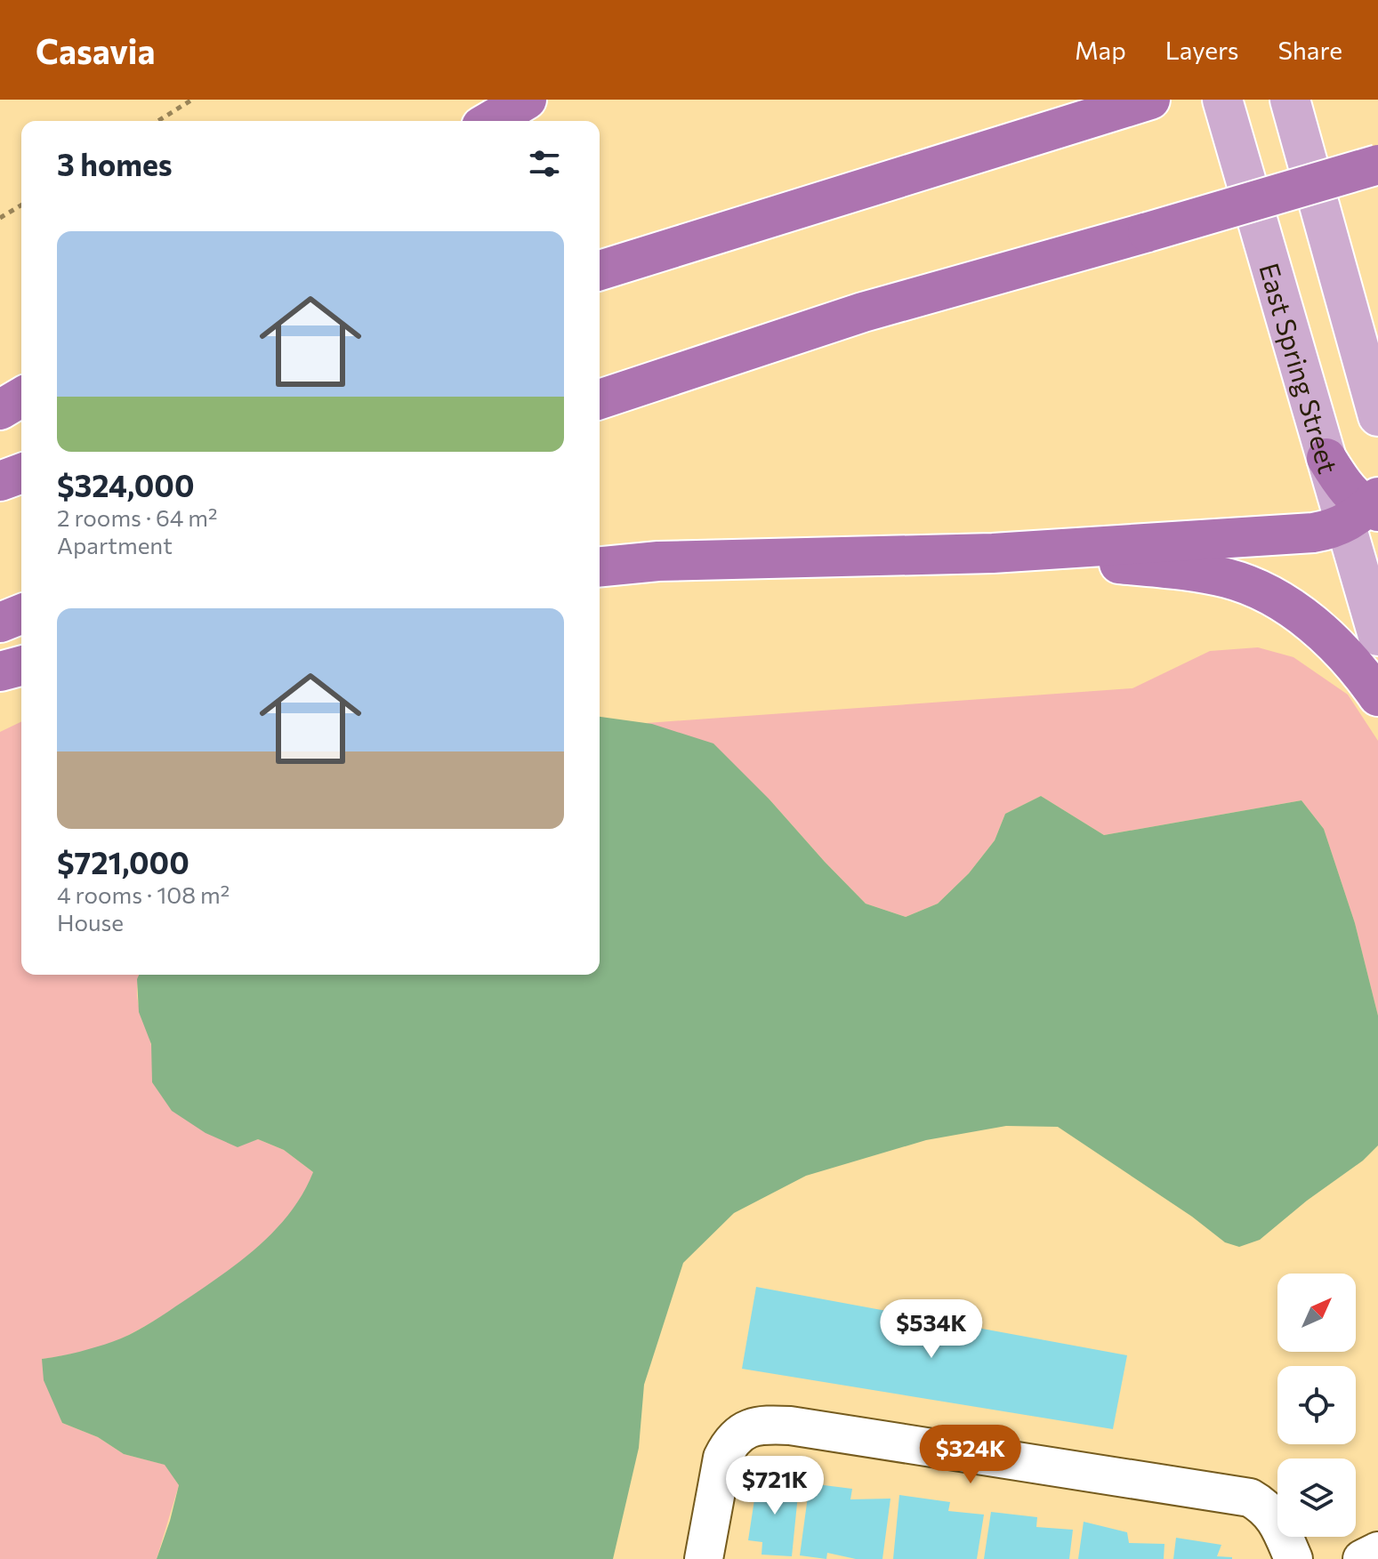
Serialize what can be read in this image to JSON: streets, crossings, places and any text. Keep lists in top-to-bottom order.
{
  "streets": {
    "main road": ["East Spring Street"]
  },
  "north": "top right",
  "page": {
    "header": "Casavia",
    "nav": ["Map", "Layers", "Share"],
    "heading": "3 homes",
    "list": [
      {
        "name": "$324,000",
        "note": "2 rooms · 64 m² · Apartment"
      },
      {
        "name": "$721,000",
        "note": "4 rooms · 108 m² · House"
      }
    ],
    "price": ["$534K", "$324K", "$721K"]
  }
}
